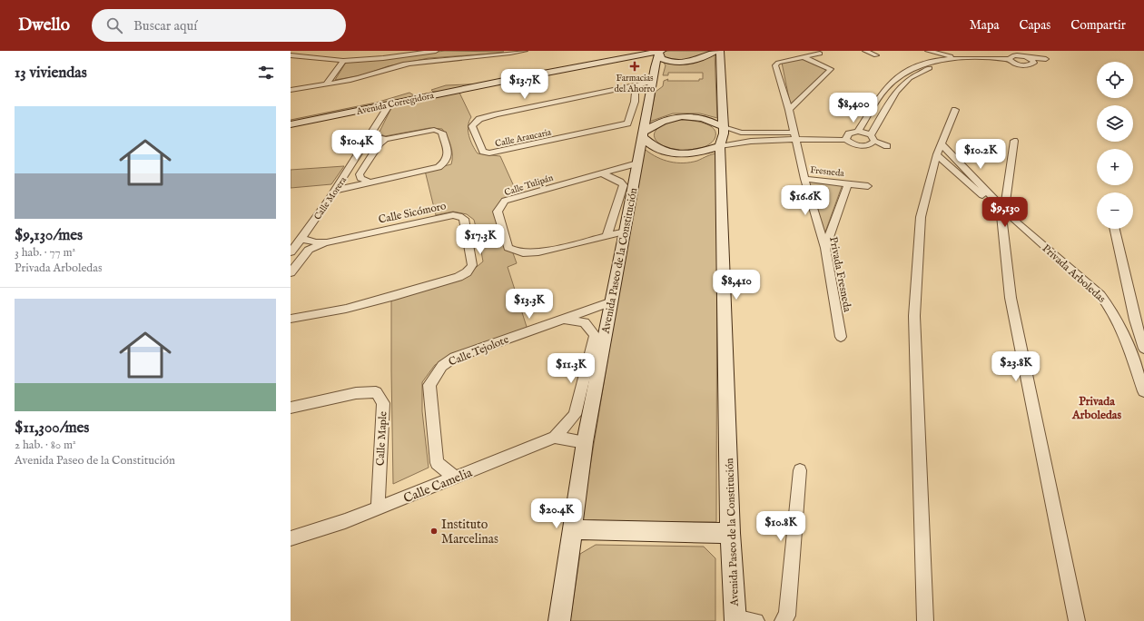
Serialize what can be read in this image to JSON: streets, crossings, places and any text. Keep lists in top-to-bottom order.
{
  "streets": {
    "street": [
      "Avenida Corregidora",
      "Calle Araucaria",
      "Fresneda",
      "Calle Tulipán",
      "Calle Morera",
      "Calle Sicómoro",
      "Avenida Paseo de la Constitución",
      "Privada Arboledas",
      "Privada Fresneda",
      "Calle Tejolote",
      "Calle Maple",
      "Calle Camelia"
    ]
  },
  "crossings": [
    ["Avenida Corregidora", "Calle Morera"],
    ["Avenida Corregidora", "Avenida Paseo de la Constitución"],
    ["Calle Araucaria", "Avenida Paseo de la Constitución"],
    ["Fresneda", "Privada Fresneda"],
    ["Calle Tulipán", "Avenida Paseo de la Constitución"],
    ["Calle Morera", "Calle Sicómoro"],
    ["Avenida Paseo de la Constitución", "Calle Tejolote"],
    ["Calle Tejolote", "Calle Camelia"],
    ["Calle Maple", "Calle Camelia"]
  ],
  "districts": ["Privada Arboledas"],
  "places": {
    "health": ["Farmacias del Ahorro"],
    "other": ["Instituto Marcelinas"]
  },
  "page": {
    "header": "Dwello",
    "search": "Buscar aquí",
    "nav": ["Mapa", "Capas", "Compartir"],
    "heading": "13 viviendas",
    "map_buttons": ["+", "−"],
    "price": [
      "$13.7K",
      "$8,400",
      "$10.4K",
      "$10.2K",
      "$16.6K",
      "$9,130",
      "$17.3K",
      "$8,410",
      "$13.3K",
      "$23.8K",
      "$11.3K",
      "$20.4K",
      "$10.8K"
    ],
    "list": [
      {
        "name": "$9,130/mes",
        "note": "3 hab. · 77 m² · Privada Arboledas"
      },
      {
        "name": "$11,300/mes",
        "note": "2 hab. · 80 m² · Avenida Paseo de la Constitución"
      }
    ]
  }
}
